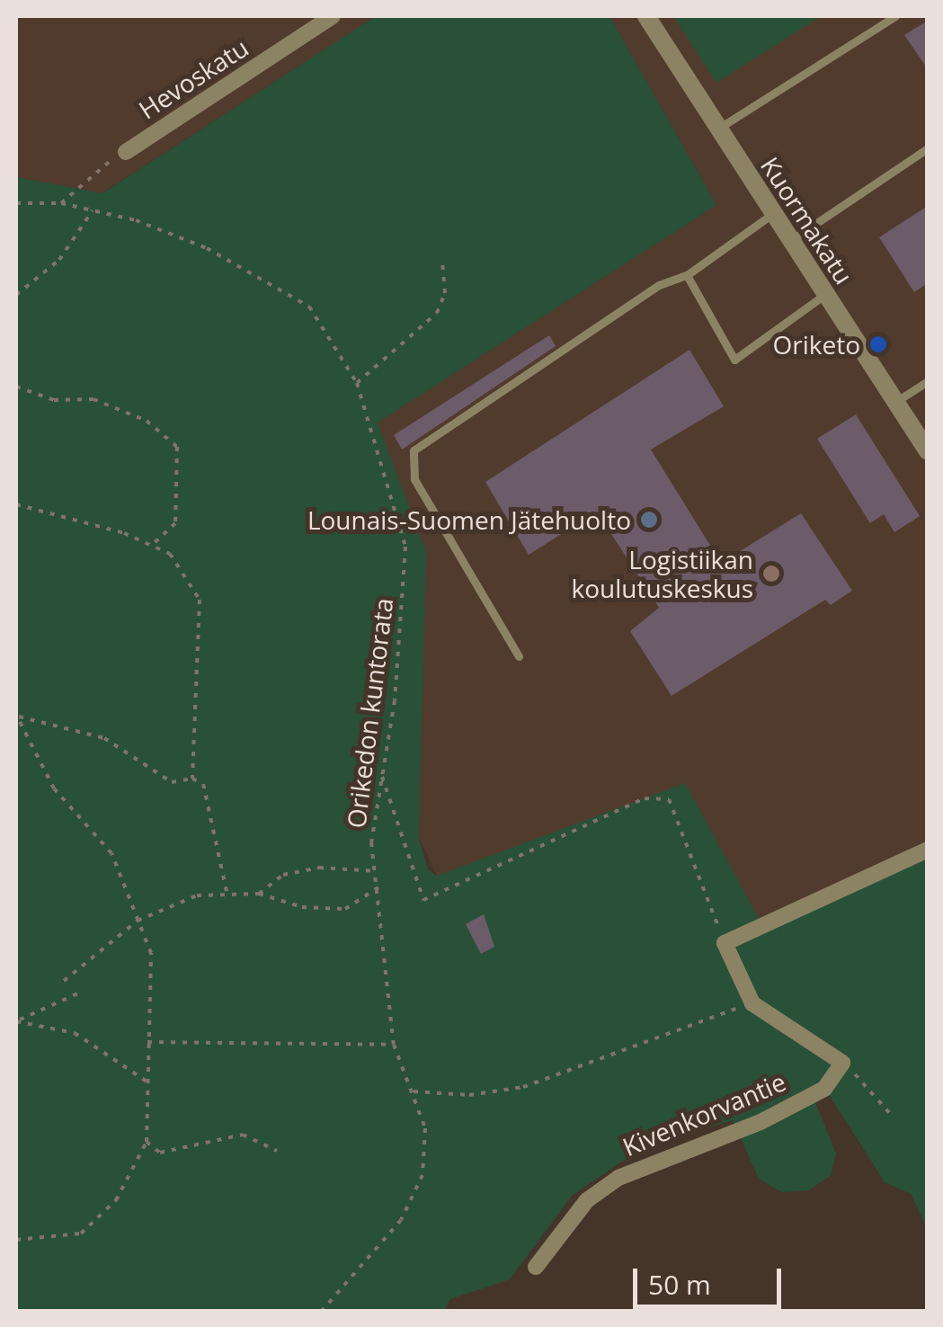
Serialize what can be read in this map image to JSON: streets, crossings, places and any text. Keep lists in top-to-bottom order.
{
  "streets": {
    "street": ["Hevoskatu", "Kuormakatu", "Kivenkorvantie"],
    "path": ["Orikedon kuntorata"]
  },
  "places": ["Oriketo", "Lounais-Suomen Jätehuolto", "Logistiikan koulutuskeskus"],
  "scale_bar": "50 m"
}
